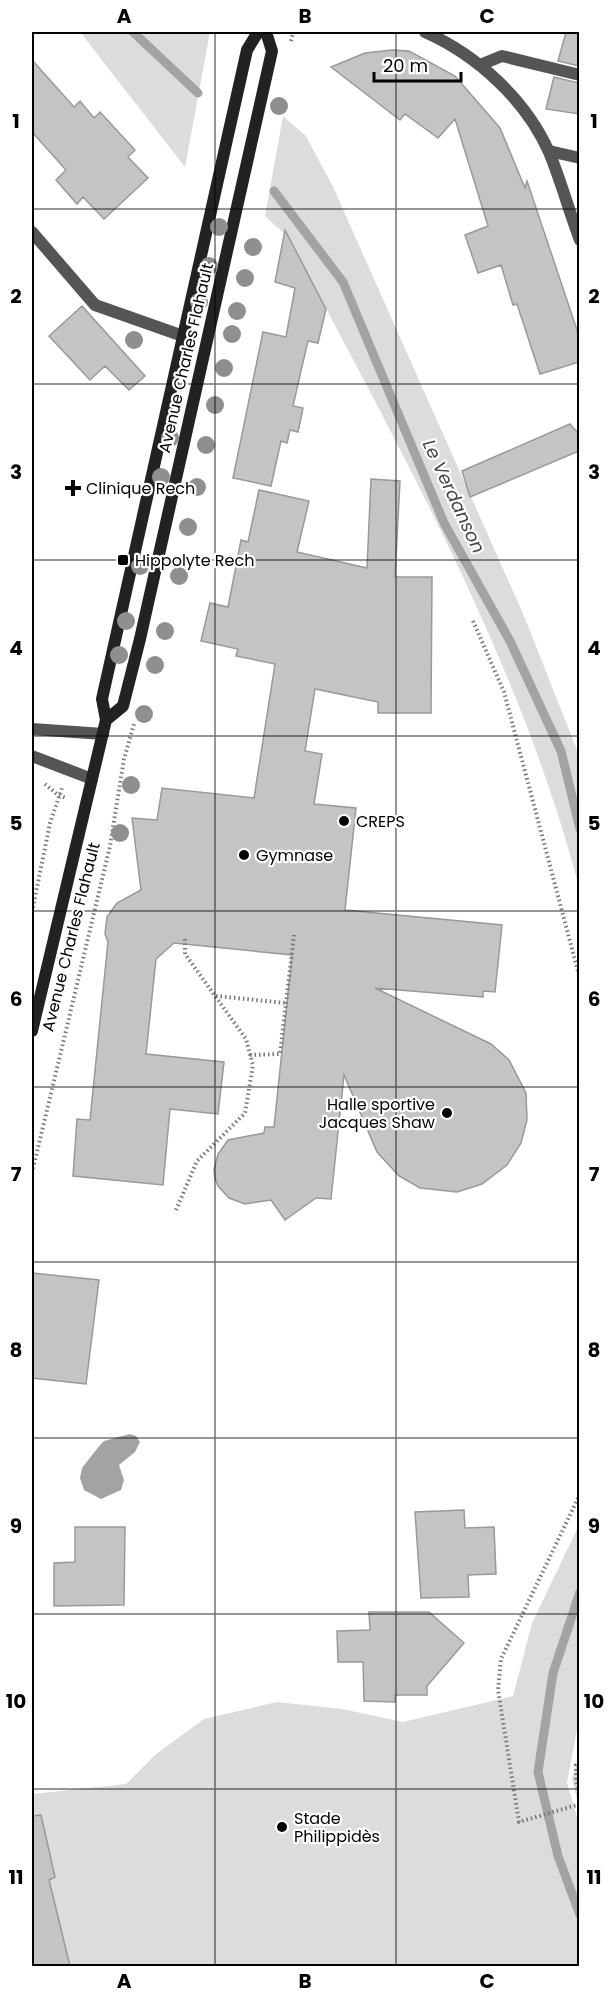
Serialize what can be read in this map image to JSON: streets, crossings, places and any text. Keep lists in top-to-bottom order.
{
  "streets": {
    "main road": ["Avenue Charles Flahault"]
  },
  "water": ["Le Verdanson"],
  "places": {
    "health": ["Clinique Rech"],
    "transit": ["Hippolyte Rech"],
    "other": [
      "CREPS",
      "Gymnase",
      "Halle sportive Jacques Shaw",
      "Stade Philippidès"
    ]
  },
  "scale_bar": "20 m",
  "grid": {
    "columns": ["A", "B", "C"],
    "rows": [
      "1",
      "2",
      "3",
      "4",
      "5",
      "6",
      "7",
      "8",
      "9",
      "10",
      "11"
    ]
  }
}
